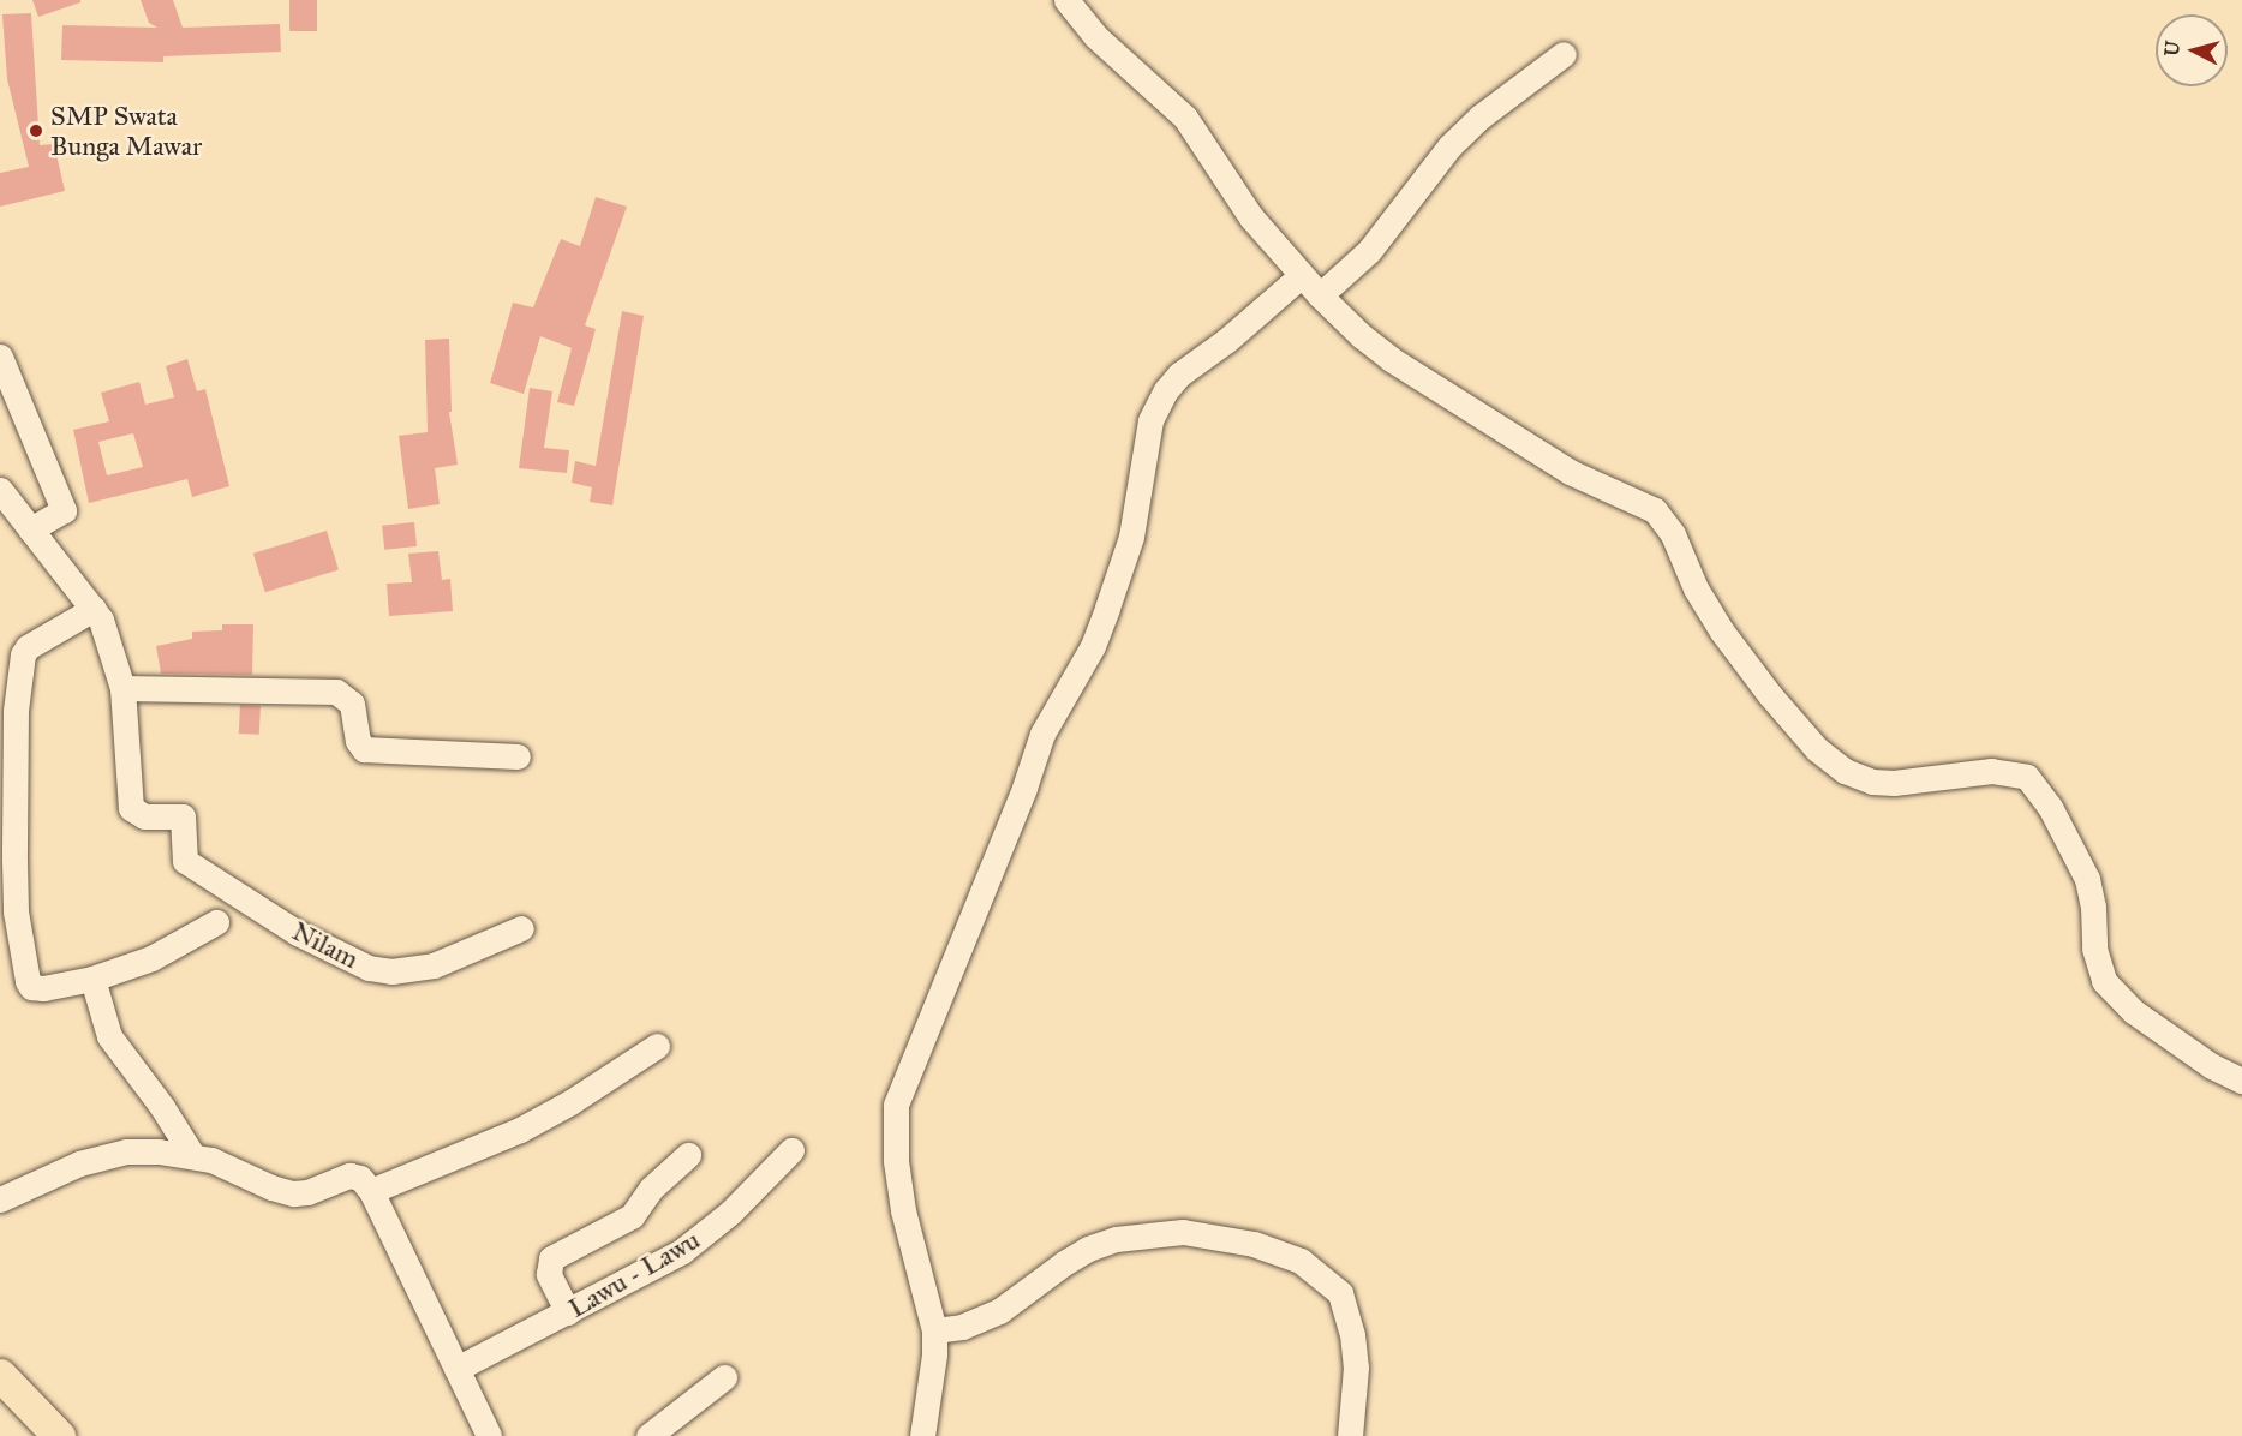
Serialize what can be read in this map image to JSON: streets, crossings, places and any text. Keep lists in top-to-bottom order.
{
  "streets": {
    "street": ["Nilam", "Lawu - Lawu"]
  },
  "places": ["SMP Swata Bunga Mawar"],
  "north": "left"
}
